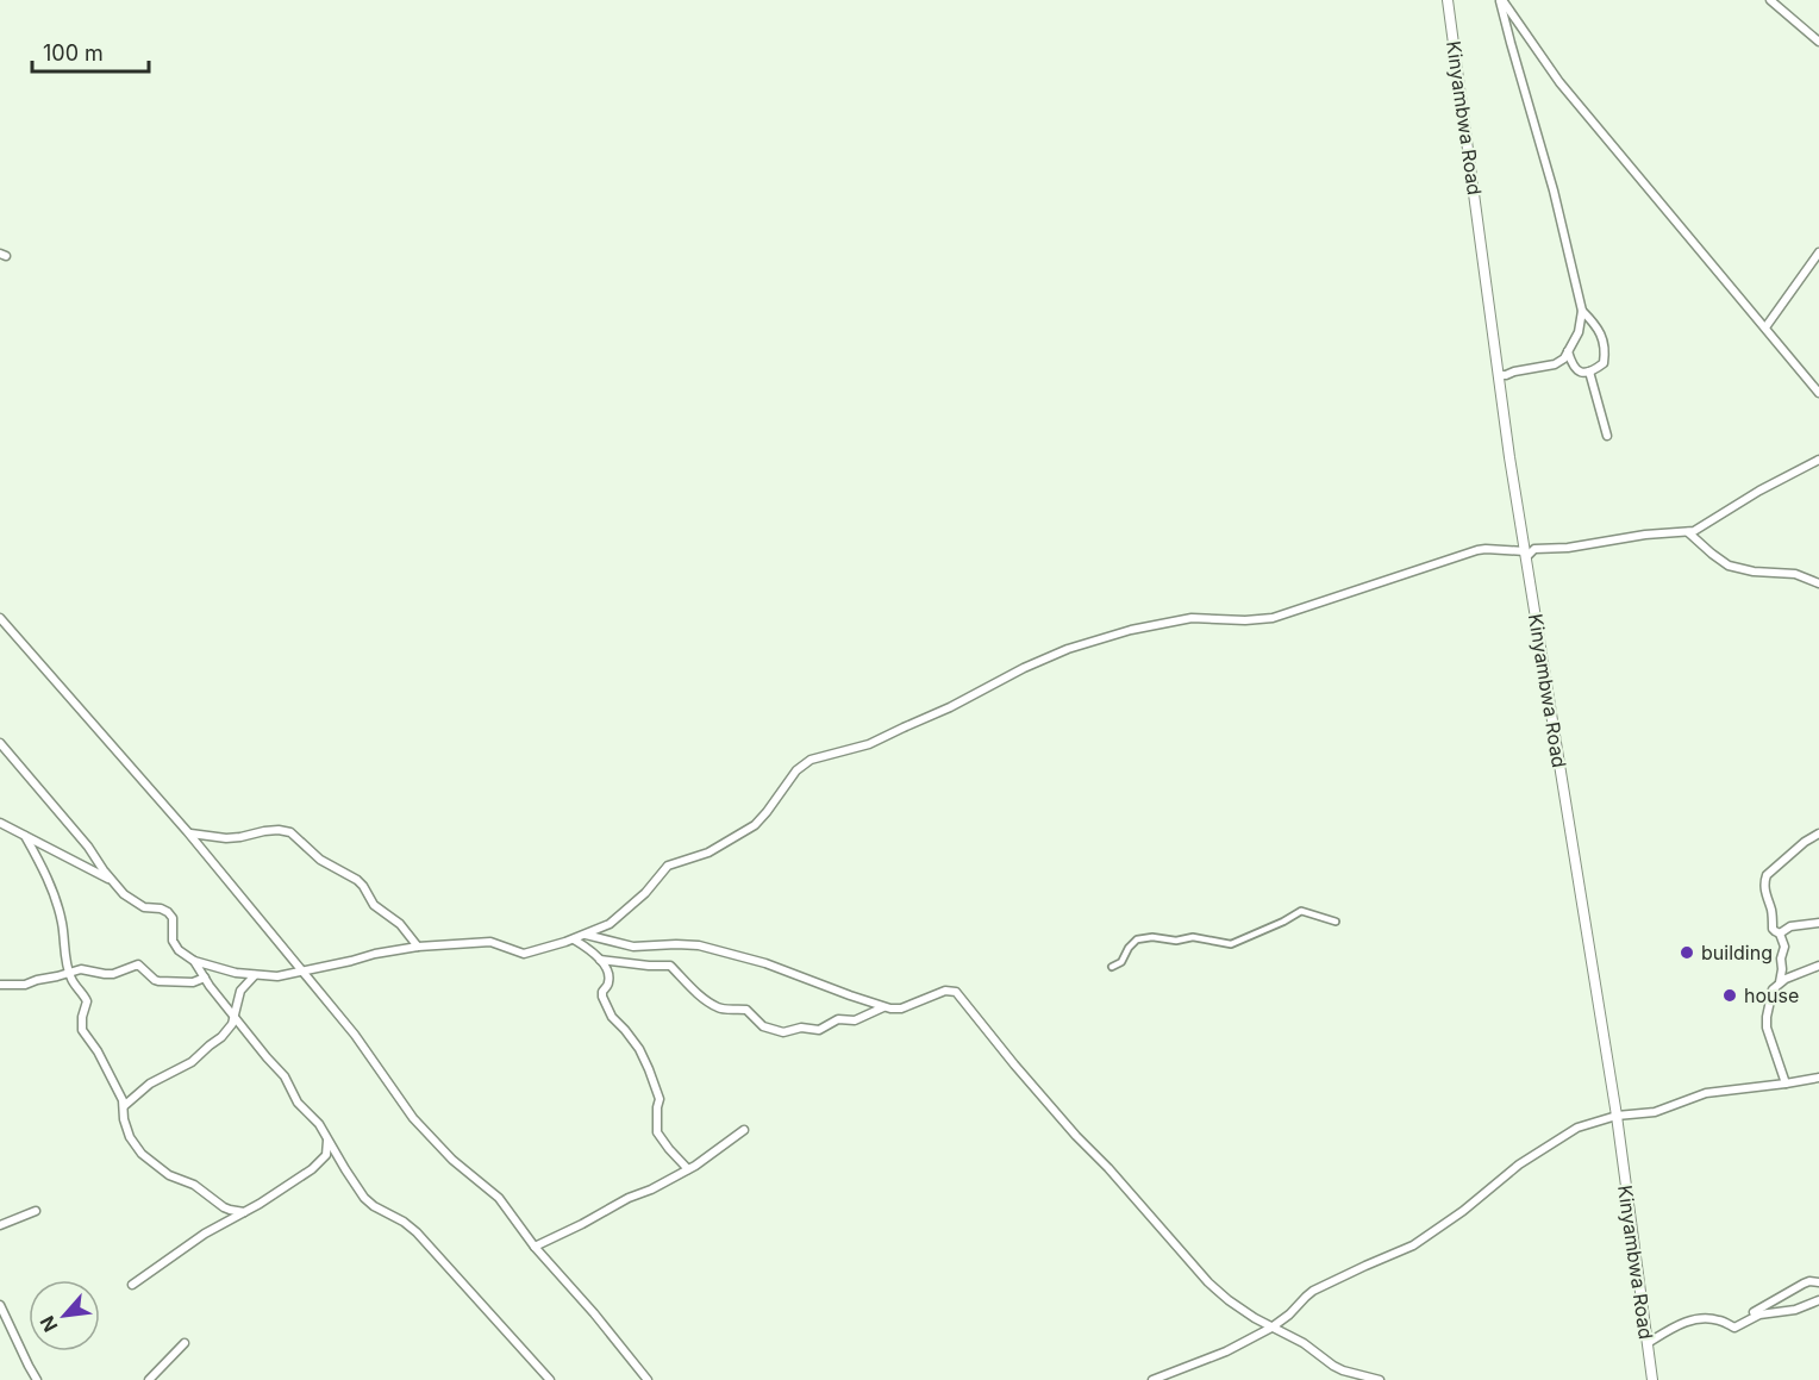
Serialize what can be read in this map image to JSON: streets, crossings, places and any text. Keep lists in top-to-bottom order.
{
  "streets": {
    "street": ["Kinyambwa Road"]
  },
  "places": ["building", "house"],
  "scale_bar": "100 m",
  "north": "bottom left"
}
